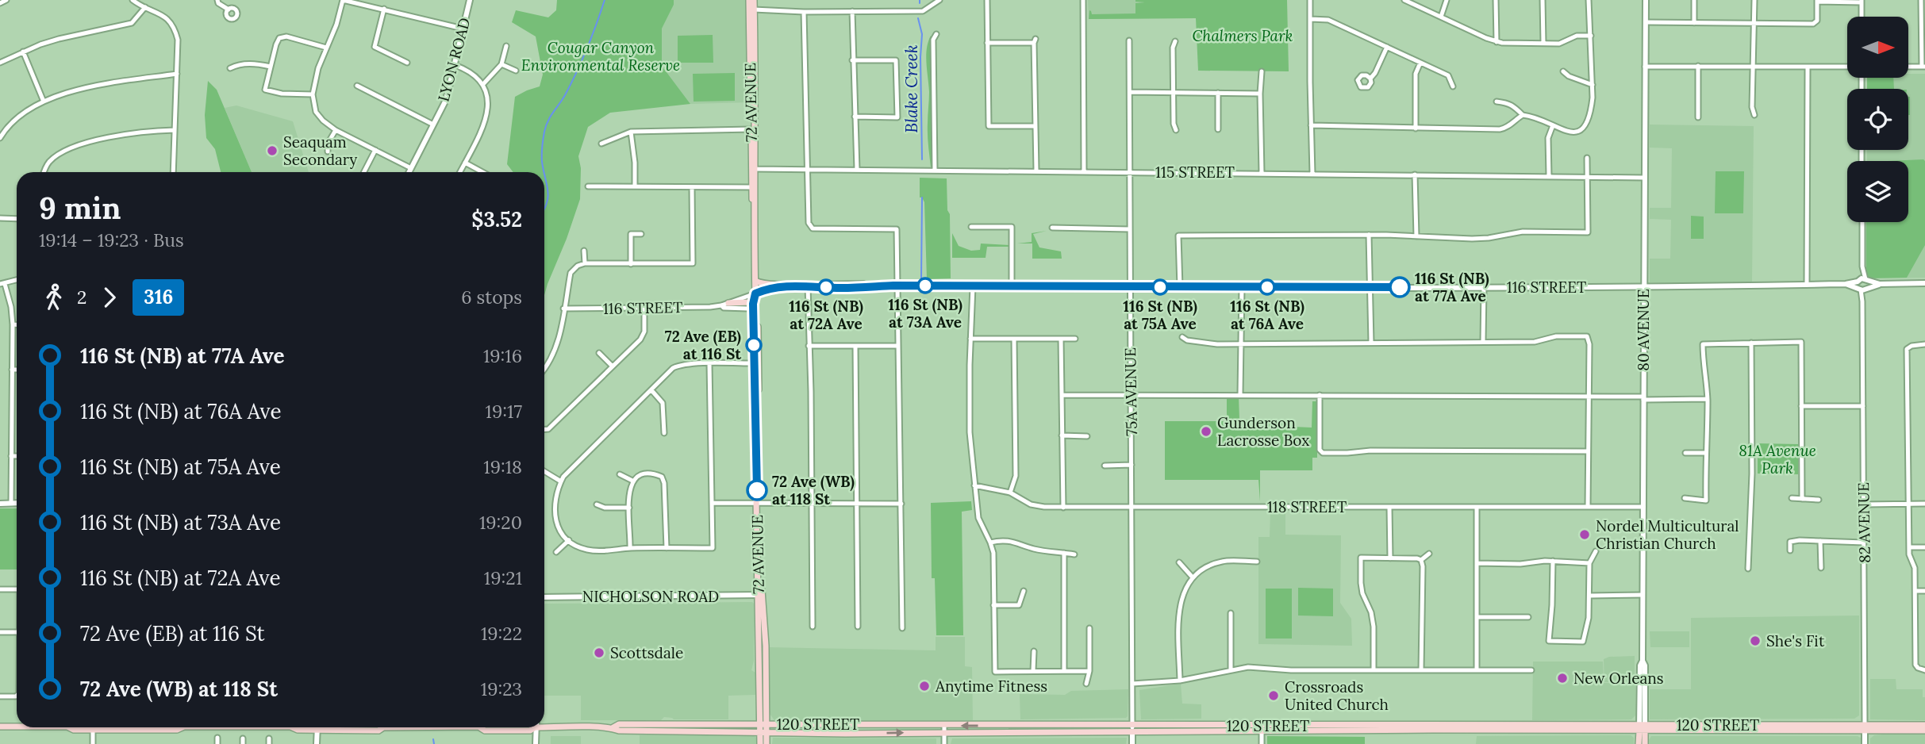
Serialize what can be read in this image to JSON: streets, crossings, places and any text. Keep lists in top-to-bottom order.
{
  "streets": {
    "main road": ["72 AVENUE", "80 AVENUE", "120 STREET"],
    "street": [
      "LYON ROAD",
      "115 STREET",
      "116 STREET",
      "75A AVENUE",
      "118 STREET",
      "82 AVENUE",
      "NICHOLSON ROAD"
    ]
  },
  "crossings": [
    ["72 AVENUE", "115 STREET"],
    ["72 AVENUE", "116 STREET"],
    ["72 AVENUE", "NICHOLSON ROAD"],
    ["72 AVENUE", "120 STREET"],
    ["115 STREET", "80 AVENUE"],
    ["115 STREET", "75A AVENUE"],
    ["116 STREET", "80 AVENUE"],
    ["116 STREET", "75A AVENUE"],
    ["116 STREET", "82 AVENUE"],
    ["80 AVENUE", "118 STREET"],
    ["80 AVENUE", "120 STREET"],
    ["75A AVENUE", "118 STREET"],
    ["75A AVENUE", "120 STREET"],
    ["82 AVENUE", "120 STREET"]
  ],
  "water": ["Blake Creek"],
  "parks": ["Chalmers Park", "Cougar Canyon Environmental Reserve", "81A Avenue Park"],
  "places": [
    "Seaquam Secondary",
    "116 St (NB) at 73A Ave",
    "116 St (NB) at 72A Ave",
    "116 St (NB) at 75A Ave",
    "116 St (NB) at 76A Ave",
    "116 St (NB) at 77A Ave",
    "72 Ave (EB) at 116 St",
    "Gunderson Lacrosse Box",
    "72 Ave (WB) at 118 St",
    "Nordel Multicultural Christian Church",
    "She's Fit",
    "Scottsdale",
    "New Orleans",
    "Anytime Fitness",
    "Crossroads United Church"
  ],
  "lines": ["bus line 316"],
  "north": "right",
  "page": {
    "heading": ["9 min", "19:14 – 19:23 · Bus", "$3.52"],
    "legs": ["2", "316", "6 stops"],
    "list": [
      {
        "name": "116 St (NB) at 77A Ave",
        "value": "19:16"
      },
      {
        "name": "116 St (NB) at 76A Ave",
        "value": "19:17"
      },
      {
        "name": "116 St (NB) at 75A Ave",
        "value": "19:18"
      },
      {
        "name": "116 St (NB) at 73A Ave",
        "value": "19:20"
      },
      {
        "name": "116 St (NB) at 72A Ave",
        "value": "19:21"
      },
      {
        "name": "72 Ave (EB) at 116 St",
        "value": "19:22"
      },
      {
        "name": "72 Ave (WB) at 118 St",
        "value": "19:23"
      }
    ]
  }
}
